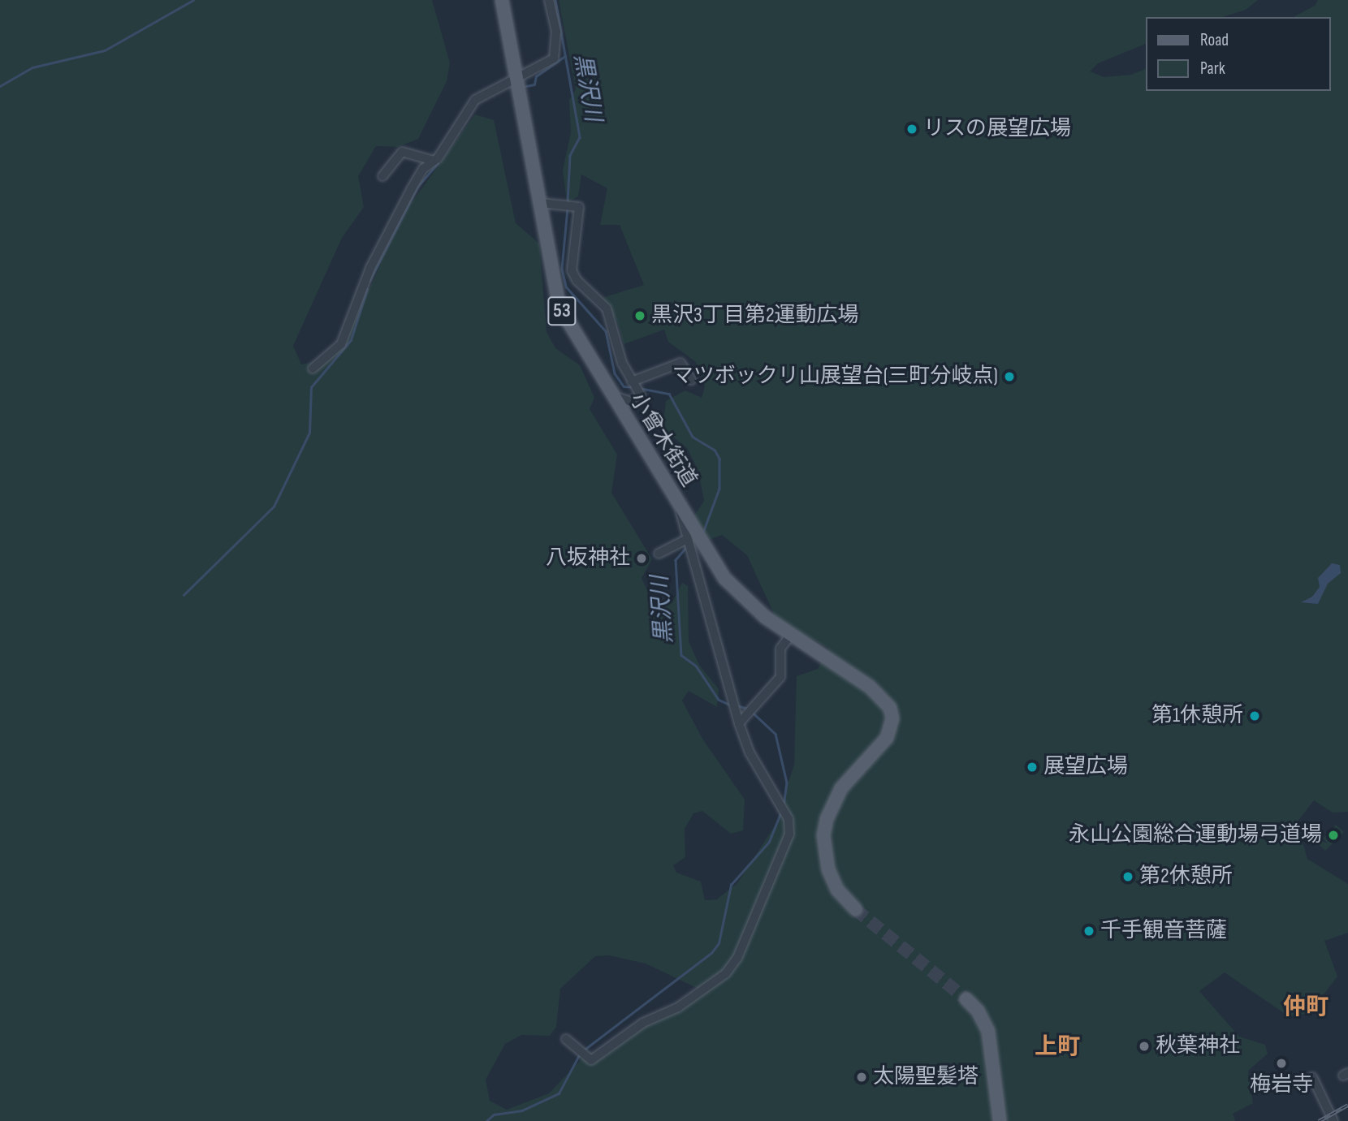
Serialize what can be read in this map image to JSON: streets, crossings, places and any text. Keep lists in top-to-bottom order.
{
  "streets": {
    "main road": ["53", "小曾木街道"]
  },
  "districts": ["仲町", "上町"],
  "water": ["黒沢川"],
  "places": [
    "リスの展望広場",
    "黒沢3丁目第2運動広場",
    "マツボックリ山展望台(三町分岐点)",
    "八坂神社",
    "第1休憩所",
    "展望広場",
    "永山公園総合運動場弓道場",
    "第2休憩所",
    "千手観音菩薩",
    "秋葉神社",
    "梅岩寺",
    "太陽聖髪塔"
  ],
  "legend": ["Road", "Park"]
}
